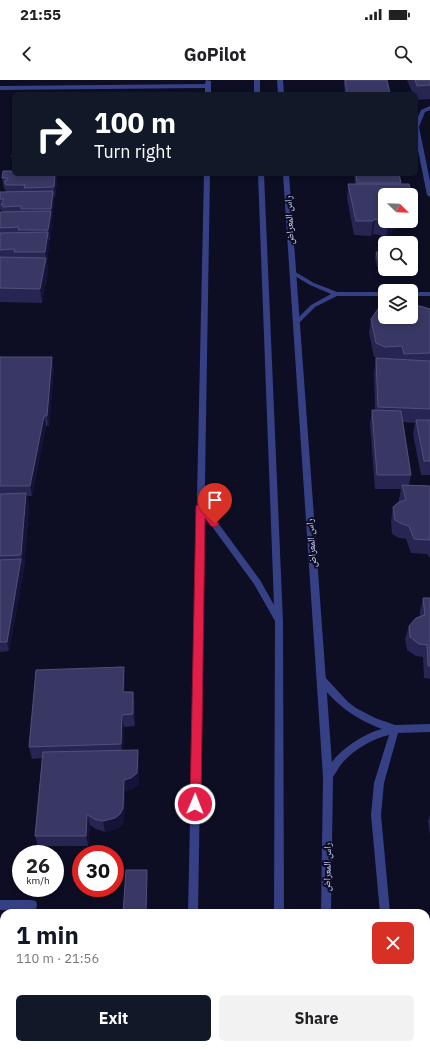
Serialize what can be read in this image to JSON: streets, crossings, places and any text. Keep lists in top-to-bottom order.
{
  "streets": {
    "street": ["راس المعراض"]
  },
  "north": "bottom right",
  "page": {
    "status": "21:55",
    "header": "GoPilot",
    "turn": ["100 m", "Turn right"],
    "speed": "26 km/h",
    "limit": "30",
    "heading": ["1 min", "110 m · 21:56"],
    "buttons": ["Exit", "Share"]
  }
}
